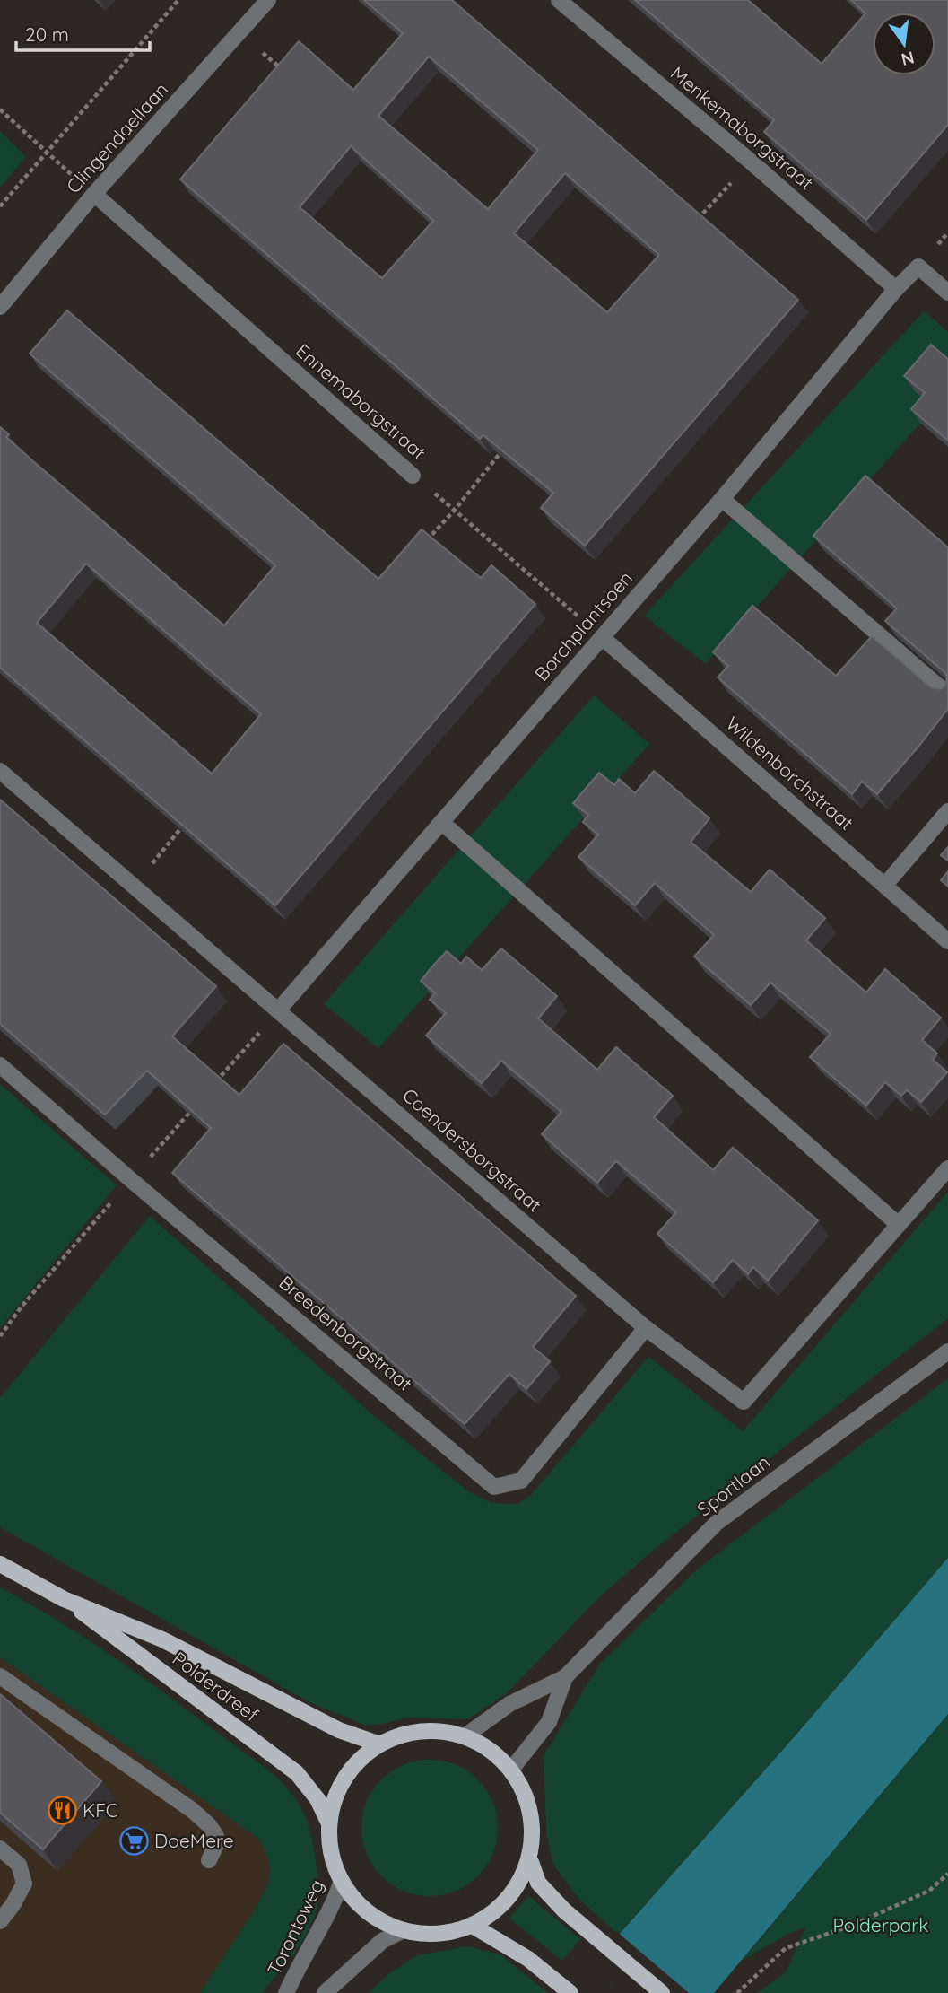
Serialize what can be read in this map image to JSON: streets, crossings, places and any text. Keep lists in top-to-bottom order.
{
  "streets": {
    "main road": ["Polderdreef"],
    "street": [
      "Menkemaborgstraat",
      "Clingendaellaan",
      "Ennemaborgstraat",
      "Borchplantsoen",
      "Wildenborchstraat",
      "Coendersborgstraat",
      "Breedenborgstraat",
      "Sportlaan",
      "Torontoweg"
    ]
  },
  "crossings": [
    ["Menkemaborgstraat", "Borchplantsoen"],
    ["Clingendaellaan", "Ennemaborgstraat"],
    ["Ennemaborgstraat", "Borchplantsoen"],
    ["Ennemaborgstraat", "Wildenborchstraat"],
    ["Borchplantsoen", "Wildenborchstraat"],
    ["Borchplantsoen", "Coendersborgstraat"],
    ["Coendersborgstraat", "Breedenborgstraat"],
    ["Sportlaan", "Polderdreef"],
    ["Sportlaan", "Torontoweg"],
    ["Polderdreef", "Torontoweg"]
  ],
  "parks": ["Polderpark"],
  "places": {
    "restaurant": ["KFC"],
    "supermarket": ["DoeMere"]
  },
  "scale_bar": "20 m",
  "north": "bottom"
}
